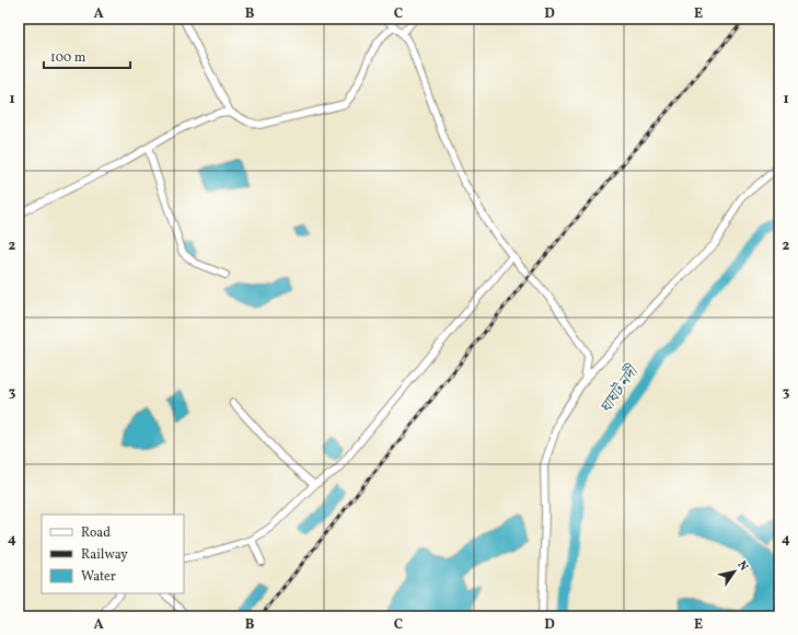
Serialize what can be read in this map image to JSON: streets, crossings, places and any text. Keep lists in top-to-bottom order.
{
  "water": ["ঘাঘট নদী"],
  "legend": ["Road", "Railway", "Water"],
  "scale_bar": "100 m",
  "north": "top right",
  "grid": {
    "columns": [
      "A",
      "B",
      "C",
      "D",
      "E"
    ],
    "rows": [
      "1",
      "2",
      "3",
      "4"
    ]
  }
}
